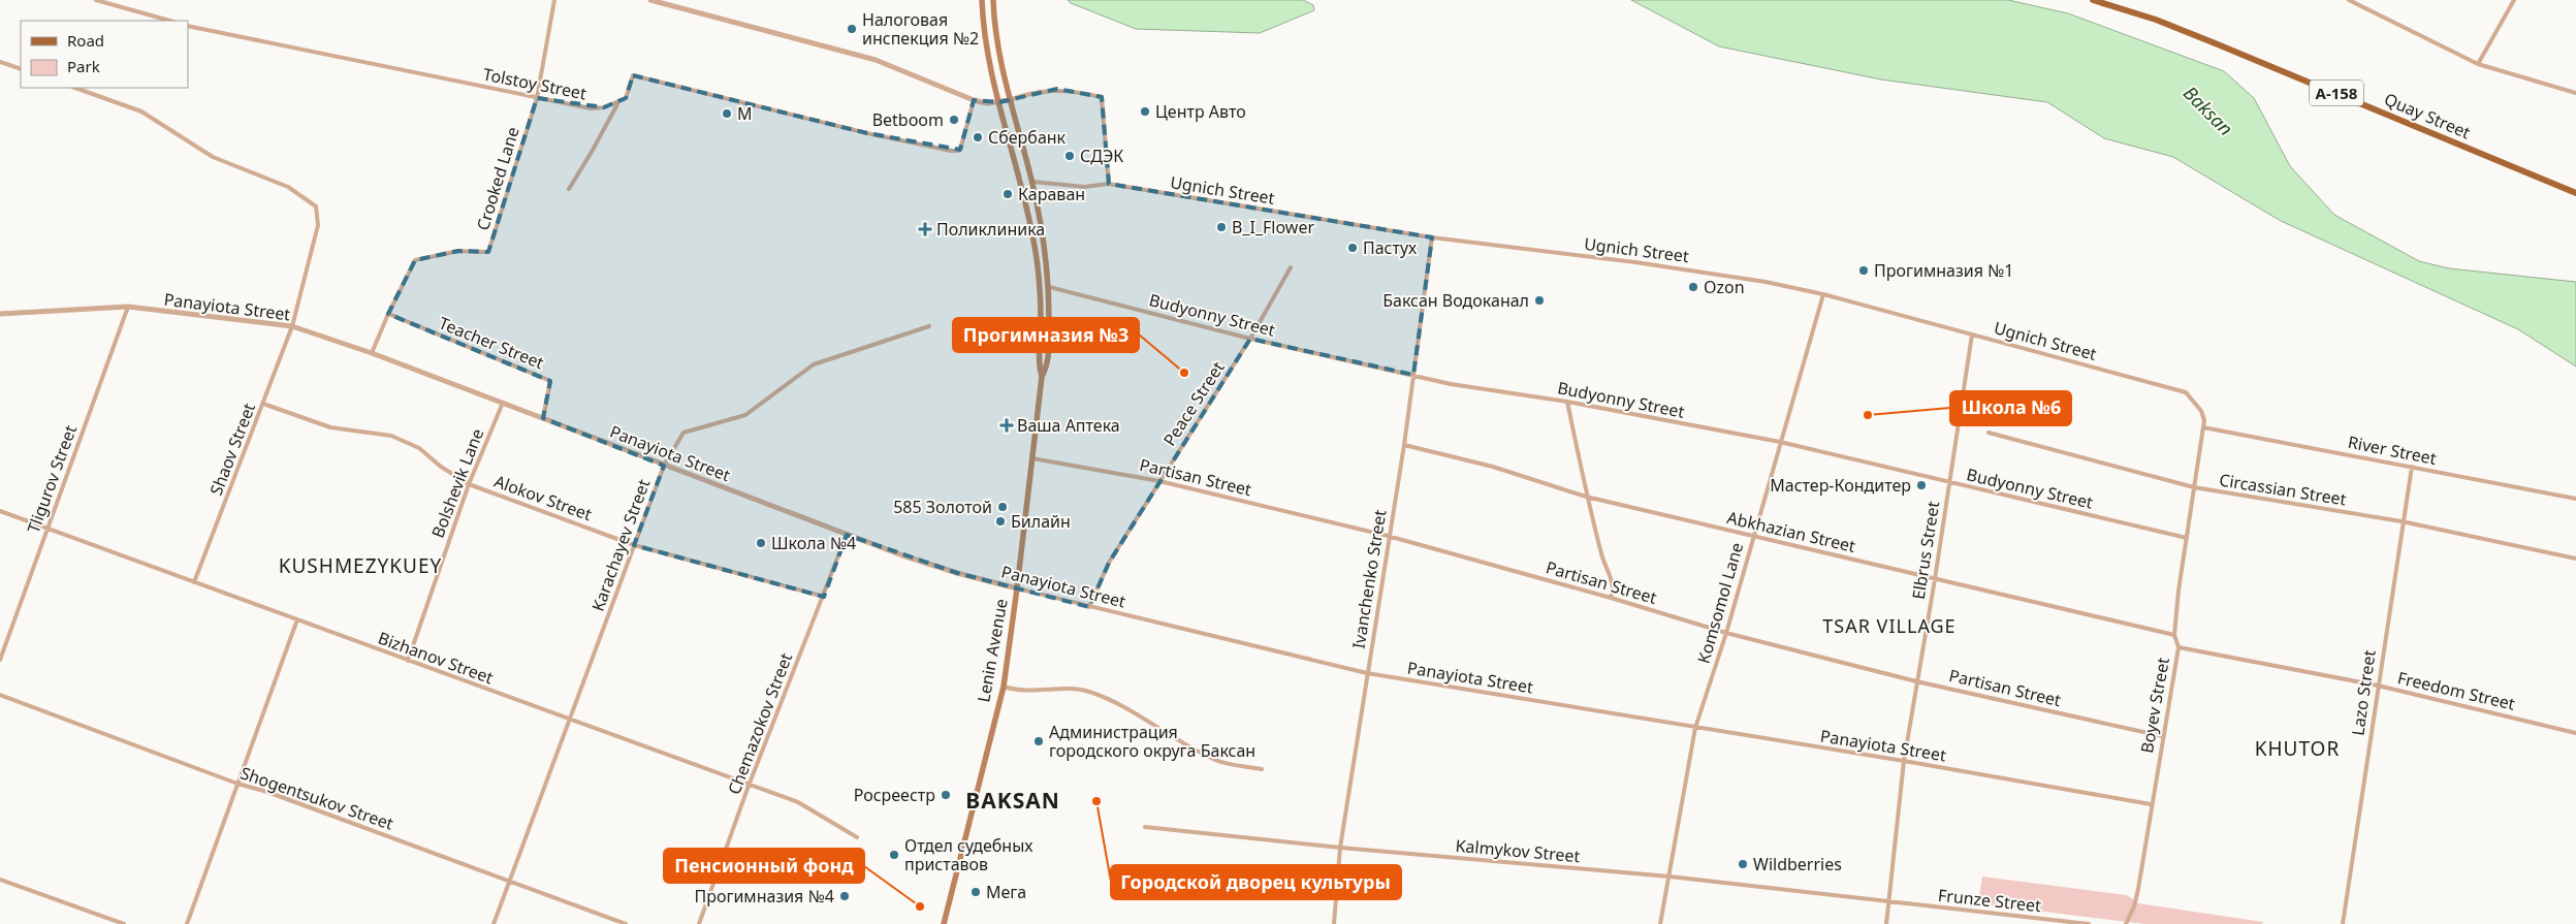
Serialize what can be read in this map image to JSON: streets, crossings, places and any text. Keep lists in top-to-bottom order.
{
  "streets": {
    "main road": ["А-158", "Quay Street", "Lenin Avenue"],
    "street": [
      "Tolstoy Street",
      "Crooked Lane",
      "Ugnich Street",
      "Panayiota Street",
      "Budyonny Street",
      "Teacher Street",
      "Peace Street",
      "Shaov Street",
      "River Street",
      "Partisan Street",
      "Tligurov Street",
      "Bolshevik Lane",
      "Circassian Street",
      "Alokov Street",
      "Abkhazian Street",
      "Karachayev Street",
      "Elbrus Street",
      "Ivanchenko Street",
      "Komsomol Lane",
      "Bizhanov Street",
      "Freedom Street",
      "Lazo Street",
      "Boyev Street",
      "Chemazokov Street",
      "Shogentsukov Street",
      "Kalmykov Street",
      "Frunze Street"
    ]
  },
  "crossings": [
    ["Tolstoy Street", "Crooked Lane"],
    ["Crooked Lane", "Panayiota Street"],
    ["Crooked Lane", "Teacher Street"],
    ["Ugnich Street", "River Street"],
    ["Ugnich Street", "Elbrus Street"],
    ["Ugnich Street", "Ivanchenko Street"],
    ["Ugnich Street", "Komsomol Lane"],
    ["Ugnich Street", "Lenin Avenue"],
    ["Ugnich Street", "Boyev Street"],
    ["Panayiota Street", "Teacher Street"],
    ["Panayiota Street", "Peace Street"],
    ["Panayiota Street", "Shaov Street"],
    ["Panayiota Street", "Tligurov Street"],
    ["Panayiota Street", "Bolshevik Lane"],
    ["Panayiota Street", "Karachayev Street"],
    ["Panayiota Street", "Elbrus Street"],
    ["Panayiota Street", "Ivanchenko Street"],
    ["Panayiota Street", "Komsomol Lane"],
    ["Panayiota Street", "Lenin Avenue"],
    ["Panayiota Street", "Boyev Street"],
    ["Panayiota Street", "Chemazokov Street"],
    ["Budyonny Street", "Peace Street"],
    ["Budyonny Street", "Elbrus Street"],
    ["Budyonny Street", "Ivanchenko Street"],
    ["Budyonny Street", "Komsomol Lane"],
    ["Budyonny Street", "Lenin Avenue"],
    ["Budyonny Street", "Boyev Street"],
    ["Peace Street", "Partisan Street"],
    ["Shaov Street", "Alokov Street"],
    ["Shaov Street", "Bizhanov Street"],
    ["River Street", "Lazo Street"],
    ["River Street", "Boyev Street"],
    ["Partisan Street", "Elbrus Street"],
    ["Partisan Street", "Ivanchenko Street"],
    ["Partisan Street", "Komsomol Lane"],
    ["Partisan Street", "Lenin Avenue"],
    ["Partisan Street", "Boyev Street"],
    ["Tligurov Street", "Bizhanov Street"],
    ["Bolshevik Lane", "Alokov Street"],
    ["Bolshevik Lane", "Bizhanov Street"],
    ["Circassian Street", "Lazo Street"],
    ["Circassian Street", "Boyev Street"],
    ["Alokov Street", "Karachayev Street"],
    ["Alokov Street", "Chemazokov Street"],
    ["Abkhazian Street", "Elbrus Street"],
    ["Abkhazian Street", "Ivanchenko Street"],
    ["Abkhazian Street", "Komsomol Lane"],
    ["Abkhazian Street", "Boyev Street"],
    ["Karachayev Street", "Bizhanov Street"],
    ["Karachayev Street", "Shogentsukov Street"],
    ["Elbrus Street", "Kalmykov Street"],
    ["Elbrus Street", "Frunze Street"],
    ["Ivanchenko Street", "Kalmykov Street"],
    ["Komsomol Lane", "Kalmykov Street"],
    ["Bizhanov Street", "Chemazokov Street"],
    ["Freedom Street", "Lazo Street"],
    ["Freedom Street", "Boyev Street"],
    ["Kalmykov Street", "Frunze Street"]
  ],
  "districts": [
    "KUSHMEZYKUEY",
    "TSAR VILLAGE",
    "KHUTOR",
    "BAKSAN"
  ],
  "water": ["Baksan"],
  "places": {
    "other": [
      "Налоговая инспекция №2",
      "Центр Авто",
      "М",
      "Betboom",
      "Сбербанк",
      "СДЭК",
      "Караван",
      "B_I_Flower",
      "Пастух",
      "Прогимназия №1",
      "Ozon",
      "Баксан Водоканал",
      "Прогимназия №3",
      "Школа №6",
      "Мастер-Кондитер",
      "585 Золотой",
      "Билайн",
      "Школа №4",
      "Администрация городского округа Баксан",
      "Росреестр",
      "Городской дворец культуры",
      "Отдел судебных приставов",
      "Wildberries",
      "Мега",
      "Прогимназия №4",
      "Пенсионный фонд"
    ],
    "health": ["Поликлиника", "Ваша Аптека"]
  },
  "legend": ["Road", "Park"]
}
